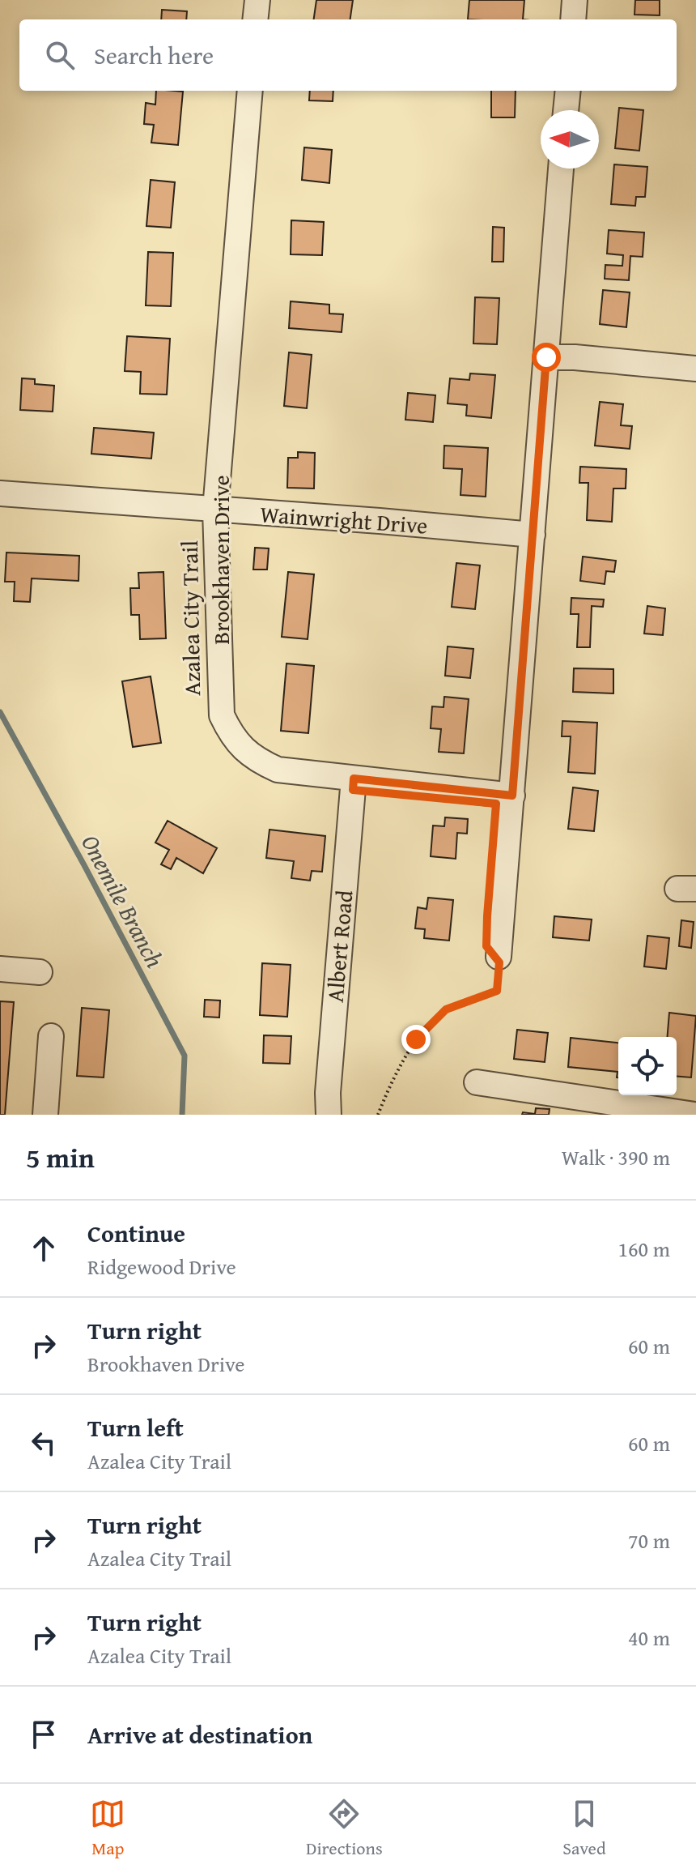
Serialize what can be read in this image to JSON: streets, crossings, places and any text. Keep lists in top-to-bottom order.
{
  "streets": {
    "street": ["Wainwright Drive", "Brookhaven Drive", "Albert Road"]
  },
  "crossings": [
    ["Wainwright Drive", "Brookhaven Drive"],
    ["Brookhaven Drive", "Albert Road"]
  ],
  "water": ["Onemile Branch"],
  "north": "left",
  "page": {
    "search": "Search here",
    "heading": ["5 min", "Walk · 390 m"],
    "list": [
      ["Continue", "Ridgewood Drive", "160 m"],
      ["Turn right", "Brookhaven Drive", "60 m"],
      ["Turn left", "Azalea City Trail", "60 m"],
      ["Turn right", "Azalea City Trail", "70 m"],
      ["Turn right", "Azalea City Trail", "40 m"],
      "Arrive at destination"
    ],
    "nav": ["Map", "Directions", "Saved"]
  }
}
